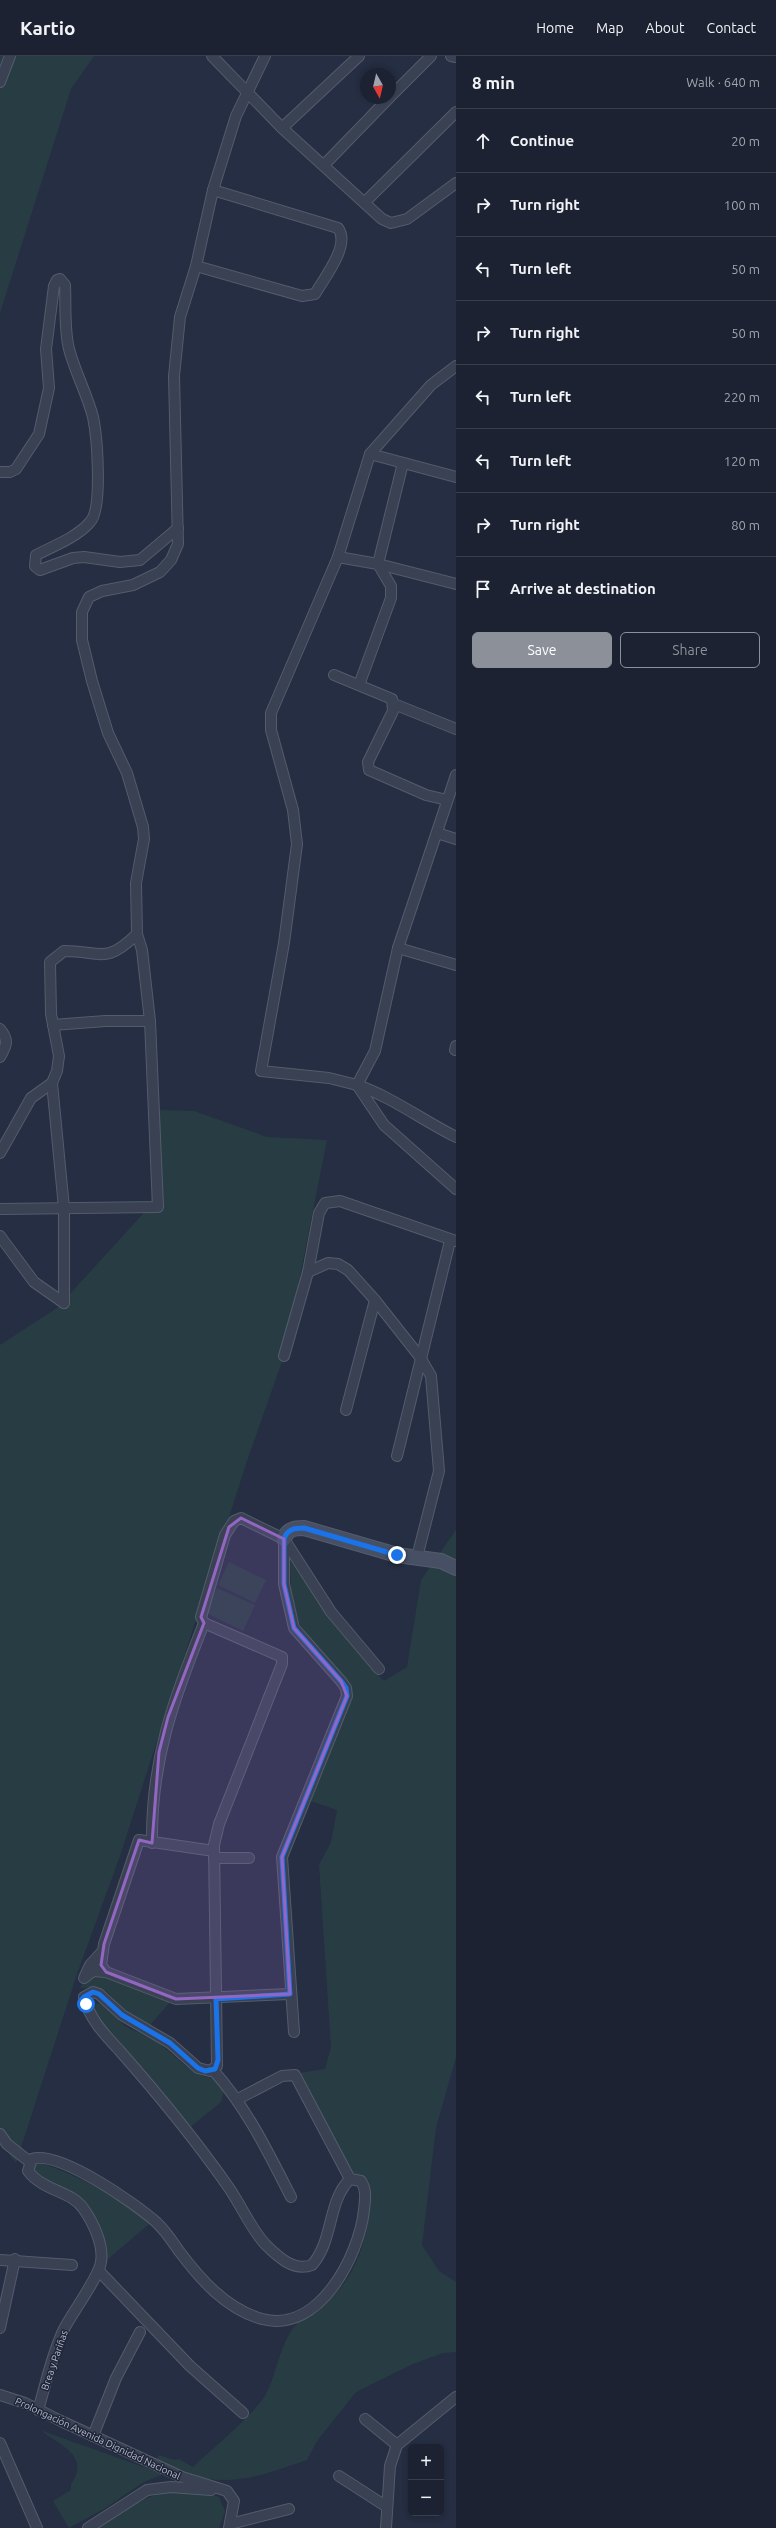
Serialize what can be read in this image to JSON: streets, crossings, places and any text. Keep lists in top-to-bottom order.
{
  "streets": {
    "street": ["Brea y Pariñas", "Prolongación Avenida Dignidad Nacional"]
  },
  "crossings": [
    ["Brea y Pariñas", "Prolongación Avenida Dignidad Nacional"]
  ],
  "north": "bottom",
  "page": {
    "header": "Kartio",
    "nav": [
      "Home",
      "Map",
      "About",
      "Contact"
    ],
    "heading": ["8 min", "Walk · 640 m"],
    "list": [
      ["Continue", "20 m"],
      ["Turn right", "100 m"],
      ["Turn left", "50 m"],
      ["Turn right", "50 m"],
      ["Turn left", "220 m"],
      ["Turn left", "120 m"],
      ["Turn right", "80 m"],
      "Arrive at destination"
    ],
    "buttons": ["Save", "Share"],
    "map_buttons": ["+", "−"]
  }
}
